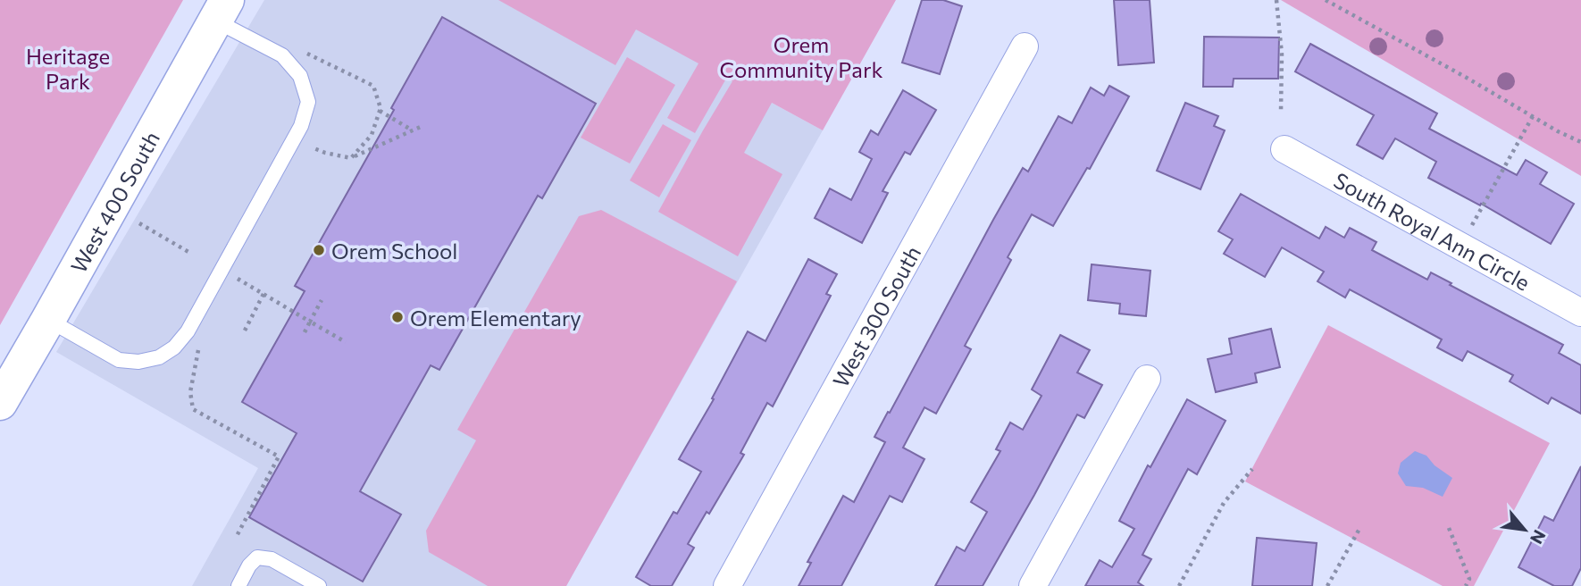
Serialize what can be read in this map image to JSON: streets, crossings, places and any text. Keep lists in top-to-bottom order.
{
  "streets": {
    "street": ["West 400 South", "South Royal Ann Circle", "West 300 South"]
  },
  "parks": ["Orem Community Park", "Heritage Park"],
  "places": ["Orem School", "Orem Elementary"],
  "north": "bottom right"
}
